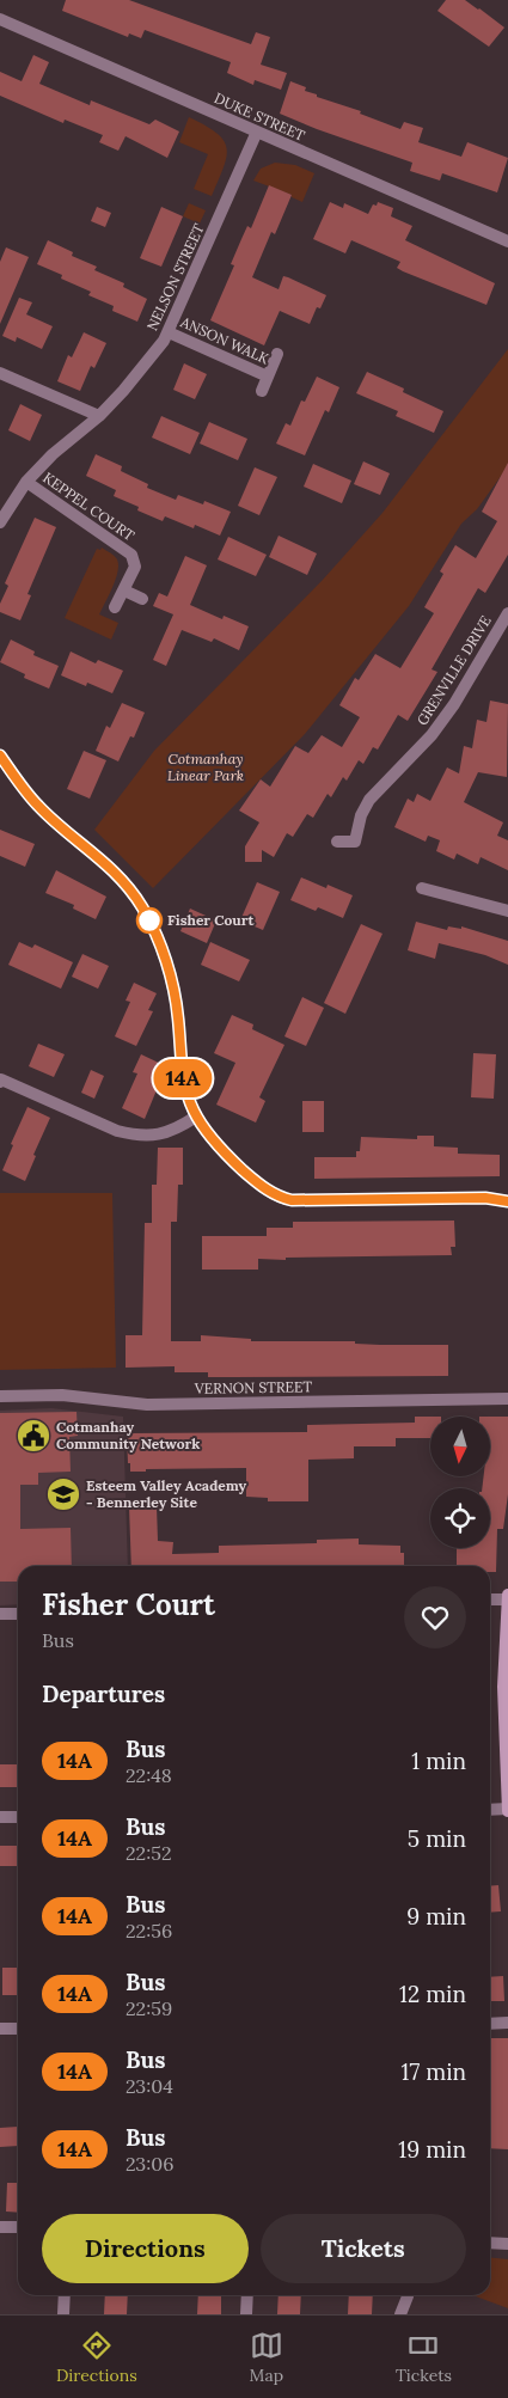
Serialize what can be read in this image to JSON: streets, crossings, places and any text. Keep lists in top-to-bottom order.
{
  "streets": {
    "street": [
      "DUKE STREET",
      "NELSON STREET",
      "ANSON WALK",
      "KEPPEL COURT",
      "GRENVILLE DRIVE",
      "VERNON STREET"
    ]
  },
  "crossings": [
    ["DUKE STREET", "NELSON STREET"],
    ["NELSON STREET", "ANSON WALK"],
    ["NELSON STREET", "KEPPEL COURT"]
  ],
  "parks": ["Cotmanhay Linear Park"],
  "places": {
    "other": ["Fisher Court"],
    "public building": ["Cotmanhay Community Network"],
    "school or university": ["Esteem Valley Academy - Bennerley Site"]
  },
  "lines": ["bus line 14A"],
  "north": "bottom",
  "page": {
    "on_map": "14A",
    "heading": [
      ["Fisher Court", "Bus"],
      "Departures"
    ],
    "list": [
      {
        "mark": "14A",
        "name": "Bus",
        "note": "22:48",
        "value": "1 min"
      },
      {
        "mark": "14A",
        "name": "Bus",
        "note": "22:52",
        "value": "5 min"
      },
      {
        "mark": "14A",
        "name": "Bus",
        "note": "22:56",
        "value": "9 min"
      },
      {
        "mark": "14A",
        "name": "Bus",
        "note": "22:59",
        "value": "12 min"
      },
      {
        "mark": "14A",
        "name": "Bus",
        "note": "23:04",
        "value": "17 min"
      },
      {
        "mark": "14A",
        "name": "Bus",
        "note": "23:06",
        "value": "19 min"
      }
    ],
    "buttons": ["Directions", "Tickets"],
    "tabs": ["Directions", "Map", "Tickets"]
  }
}
